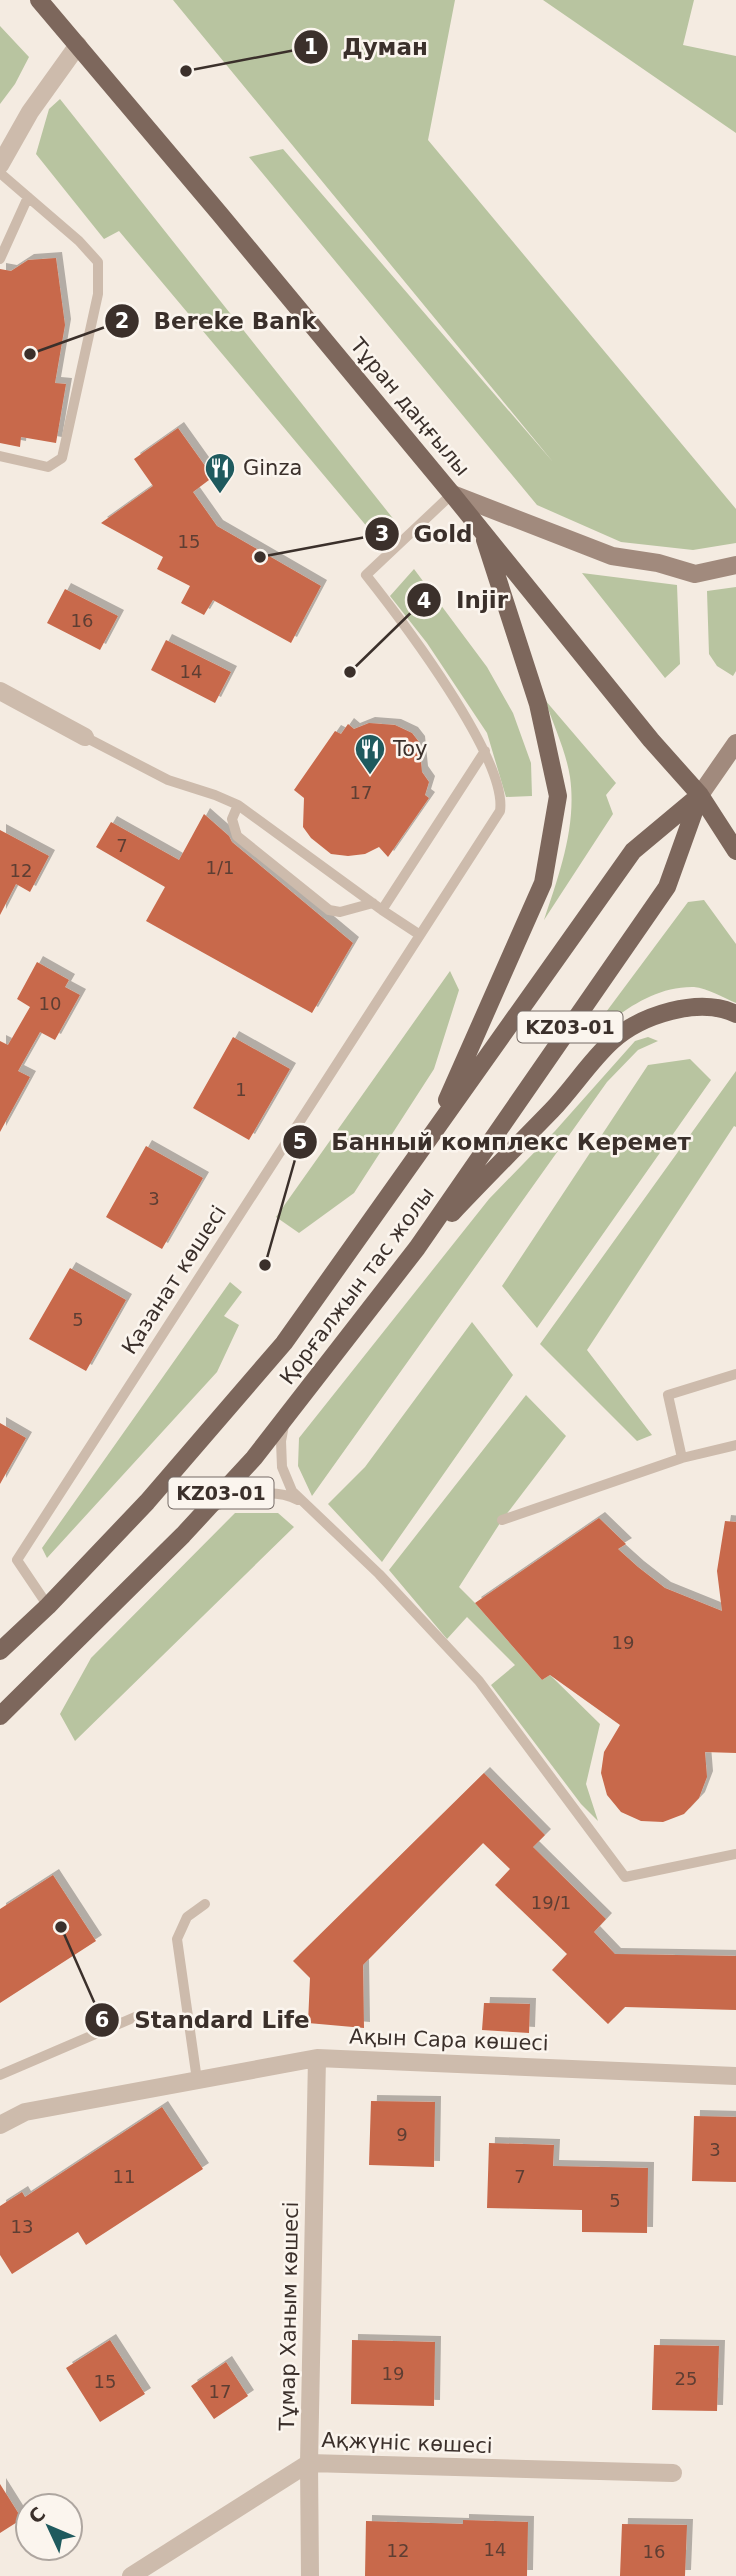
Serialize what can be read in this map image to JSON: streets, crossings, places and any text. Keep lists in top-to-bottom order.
{
  "streets": {
    "main road": ["Тұран даңғылы", "KZ03-01", "Қорғалжын тас жолы"],
    "street": ["Ақын Сара көшесі", "Тұмар Ханым көшесі", "Ақжүніс көшесі"],
    "lane": ["Қазанат көшесі"]
  },
  "crossings": [
    ["Тұран даңғылы", "Қорғалжын тас жолы"],
    ["Қазанат көшесі", "Қорғалжын тас жолы"],
    ["Ақын Сара көшесі", "Тұмар Ханым көшесі"],
    ["Тұмар Ханым көшесі", "Ақжүніс көшесі"]
  ],
  "places": {
    "other": [
      "Думан",
      "Bereke Bank",
      "Gold",
      "Injir",
      "Банный комплекс Керемет",
      "Standard Life"
    ],
    "restaurant": ["Ginza", "Toy"]
  },
  "house_numbers": [
    "15",
    "16",
    "14",
    "17",
    "7",
    "1/1",
    "12",
    "10",
    "1",
    "3",
    "5",
    "19",
    "19/1",
    "9",
    "3",
    "11",
    "7",
    "5",
    "13",
    "19",
    "25",
    "15",
    "17",
    "14",
    "12",
    "16"
  ],
  "north": "top left"
}
